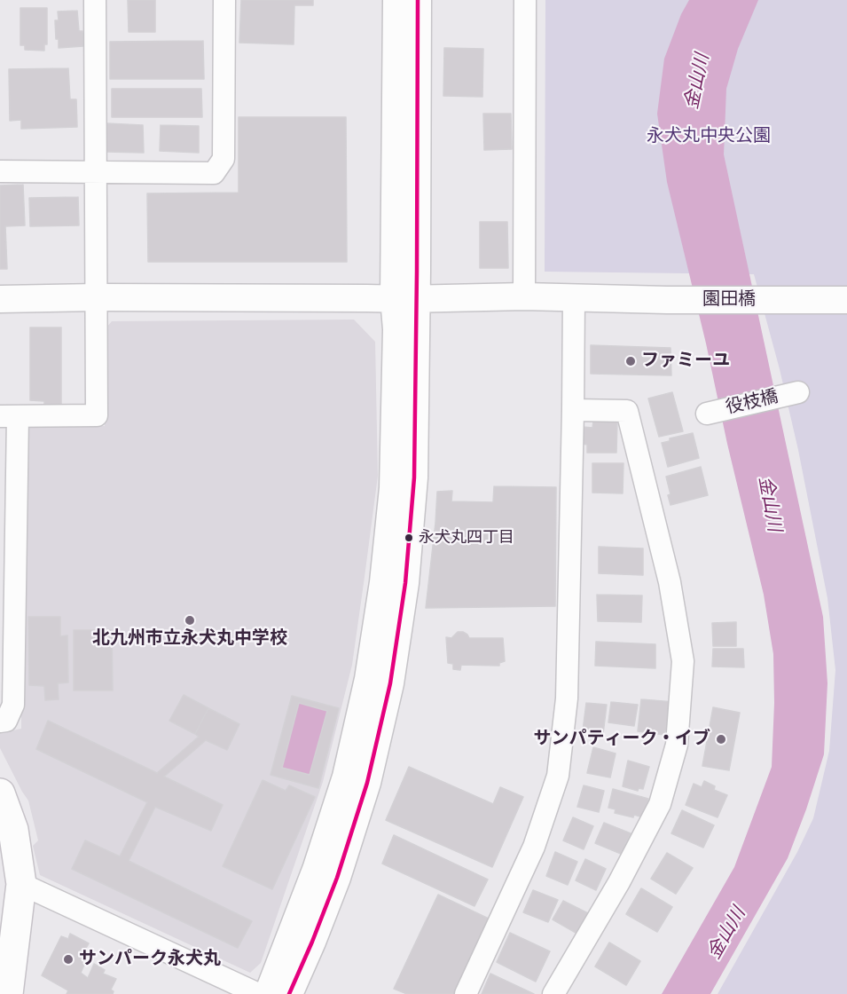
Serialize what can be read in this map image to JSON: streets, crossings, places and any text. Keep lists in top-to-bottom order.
{
  "streets": {
    "street": ["園田橋", "役枝橋"]
  },
  "water": ["金山川"],
  "parks": ["永犬丸中央公園"],
  "places": [
    "ファミーユ",
    "永犬丸四丁目",
    "北九州市立永犬丸中学校",
    "サンパティーク・イブ",
    "サンパーク永犬丸"
  ]
}
